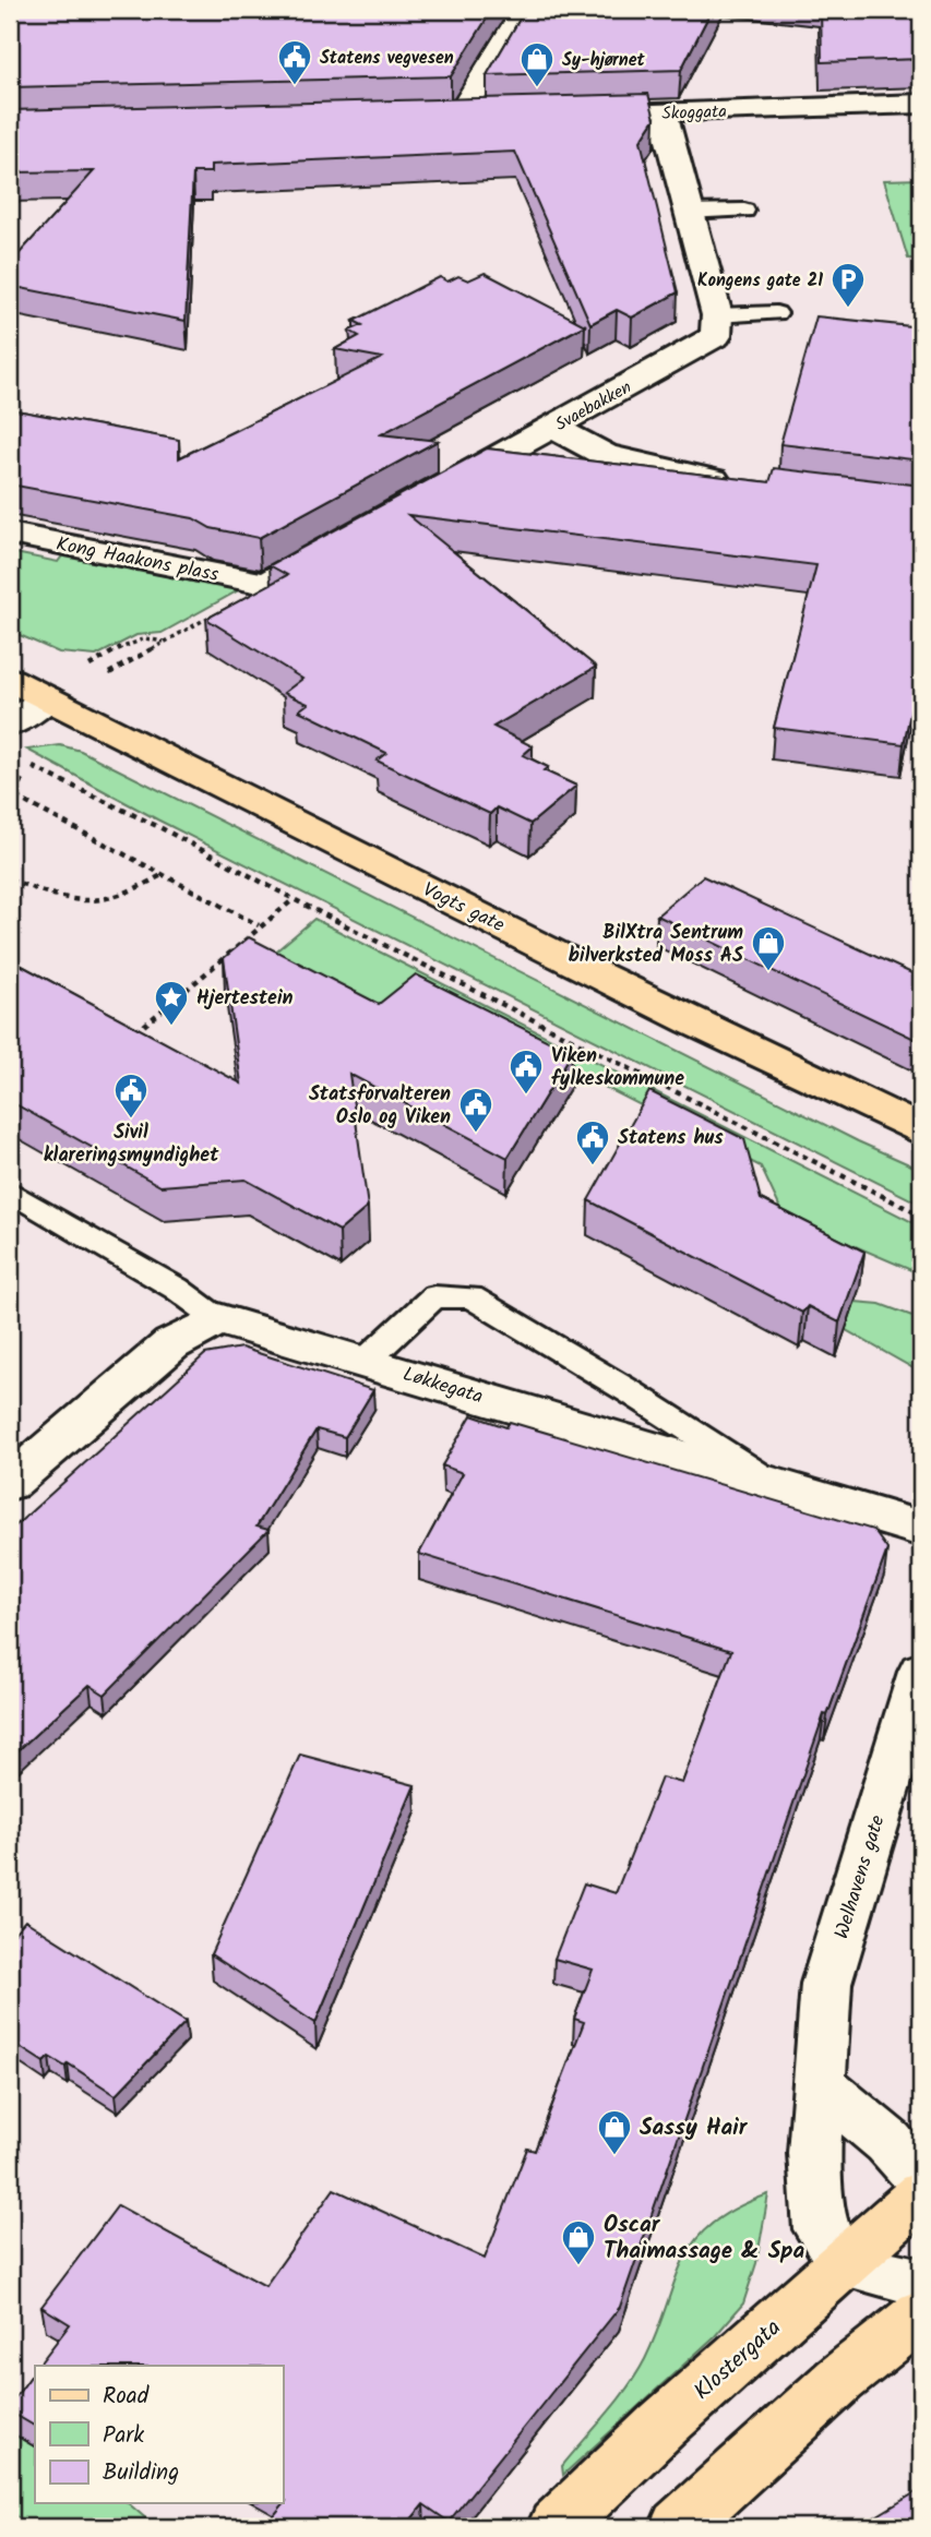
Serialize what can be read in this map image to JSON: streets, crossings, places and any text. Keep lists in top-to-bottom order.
{
  "streets": {
    "main road": ["Vogts gate", "Klostergata"],
    "street": [
      "Skoggata",
      "Svaebakken",
      "Kong Haakons plass",
      "Løkkegata",
      "Welhavens gate"
    ]
  },
  "crossings": [
    ["Welhavens gate", "Klostergata"]
  ],
  "places": {
    "public building": [
      "Statens vegvesen",
      "Viken fylkeskommune",
      "Sivil klareringsmyndighet",
      "Statsforvalteren Oslo og Viken",
      "Statens hus"
    ],
    "shop": [
      "Sy-hjørnet",
      "BilXtra Sentrum bilverksted Moss AS",
      "Sassy Hair",
      "Oscar Thaimassage & Spa"
    ],
    "parking": ["Kongens gate 21"],
    "place": ["Hjertestein"]
  },
  "legend": ["Road", "Park", "Building"]
}
